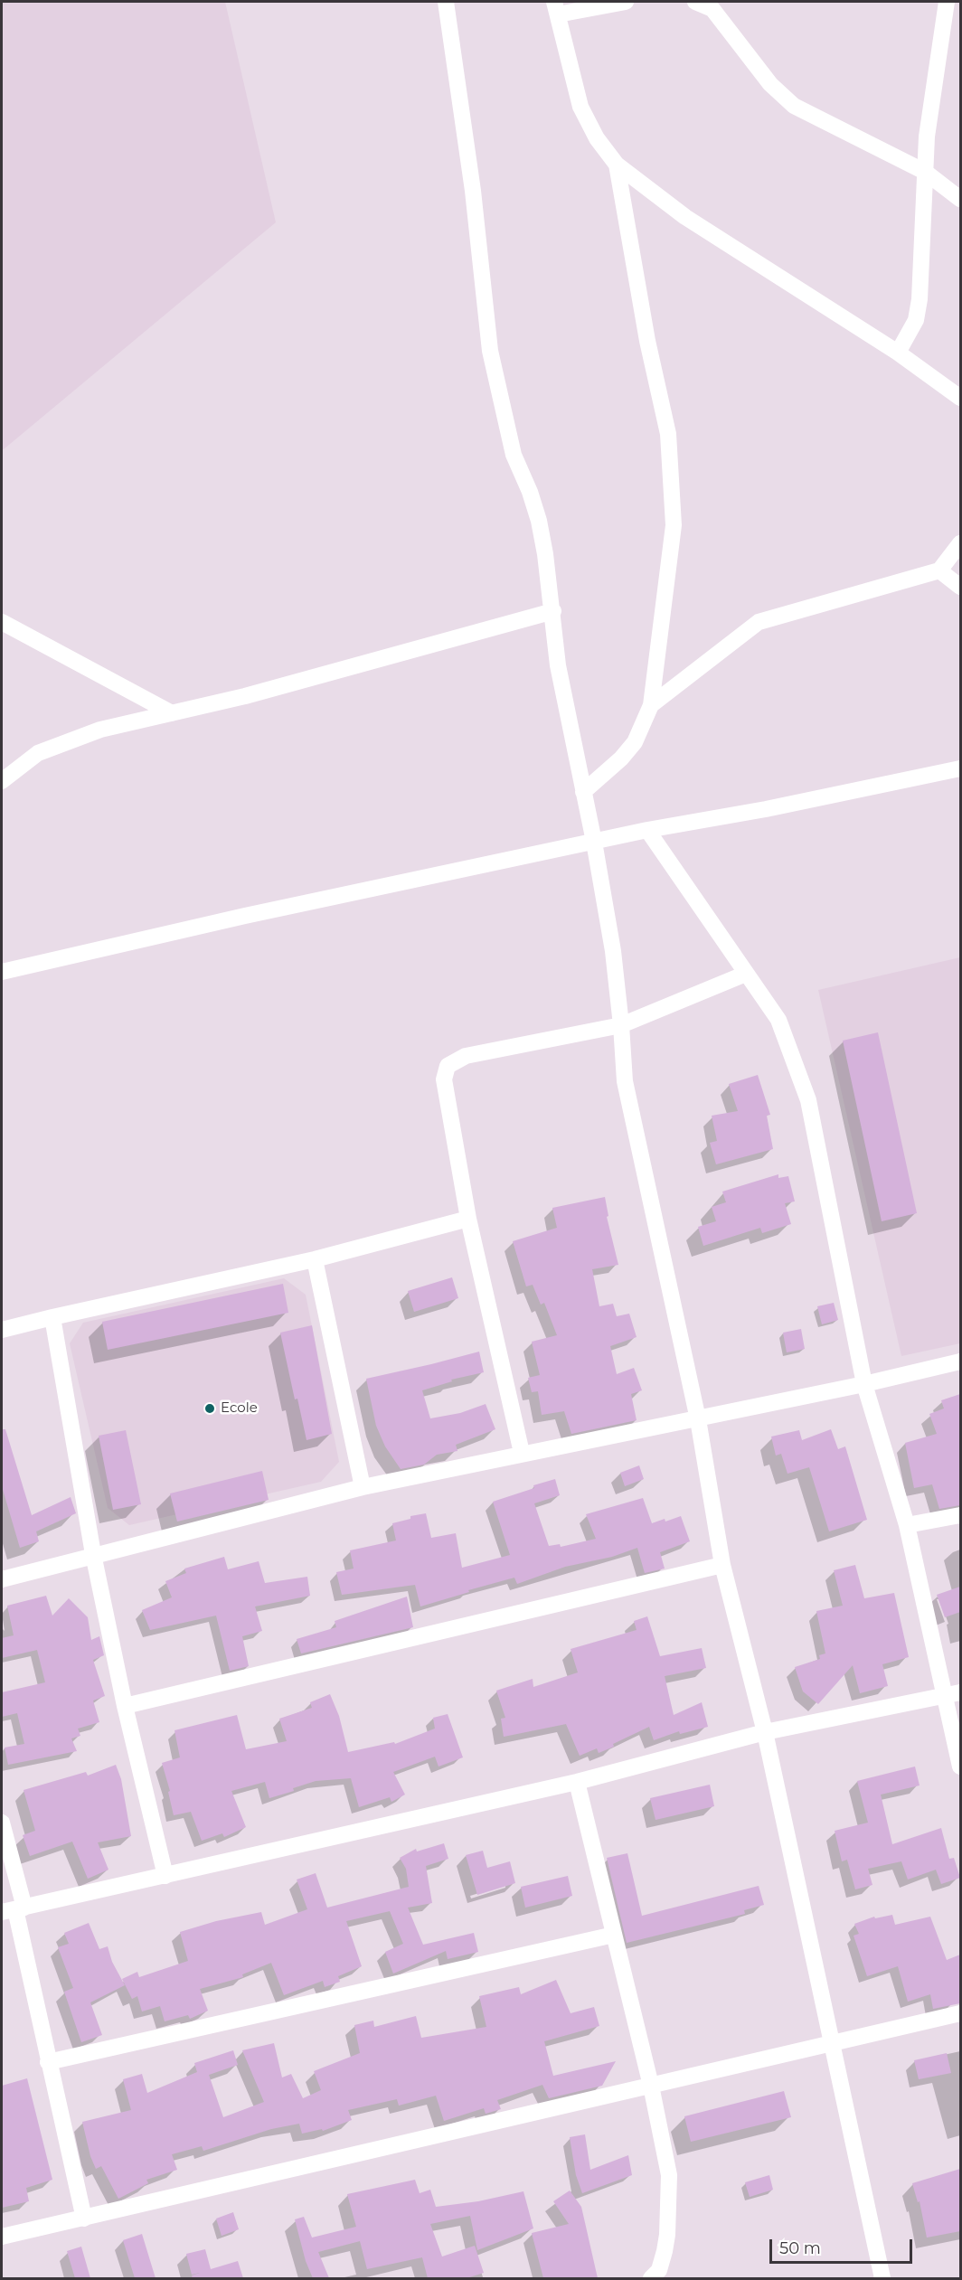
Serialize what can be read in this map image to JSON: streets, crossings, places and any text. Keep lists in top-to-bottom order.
{
  "places": ["Ecole"],
  "scale_bar": "50 m"
}
